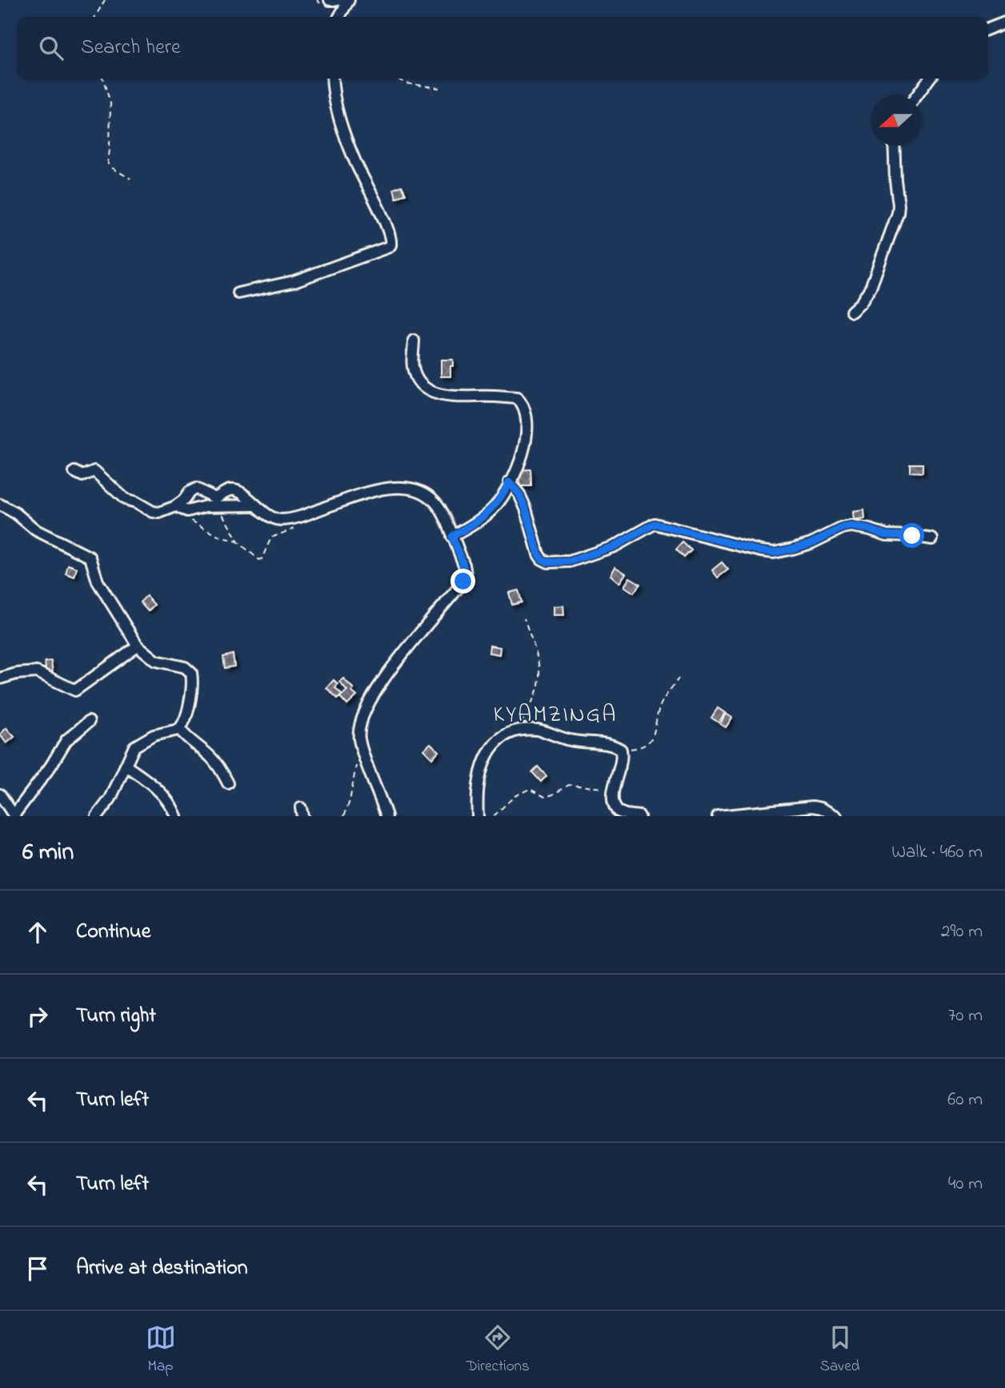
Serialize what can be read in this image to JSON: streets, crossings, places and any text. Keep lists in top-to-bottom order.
{
  "districts": ["KYAMZINGA"],
  "north": "left",
  "page": {
    "search": "Search here",
    "heading": ["6 min", "Walk · 460 m"],
    "list": [
      ["Continue", "290 m"],
      ["Turn right", "70 m"],
      ["Turn left", "60 m"],
      ["Turn left", "40 m"],
      "Arrive at destination"
    ],
    "nav": ["Map", "Directions", "Saved"]
  }
}
